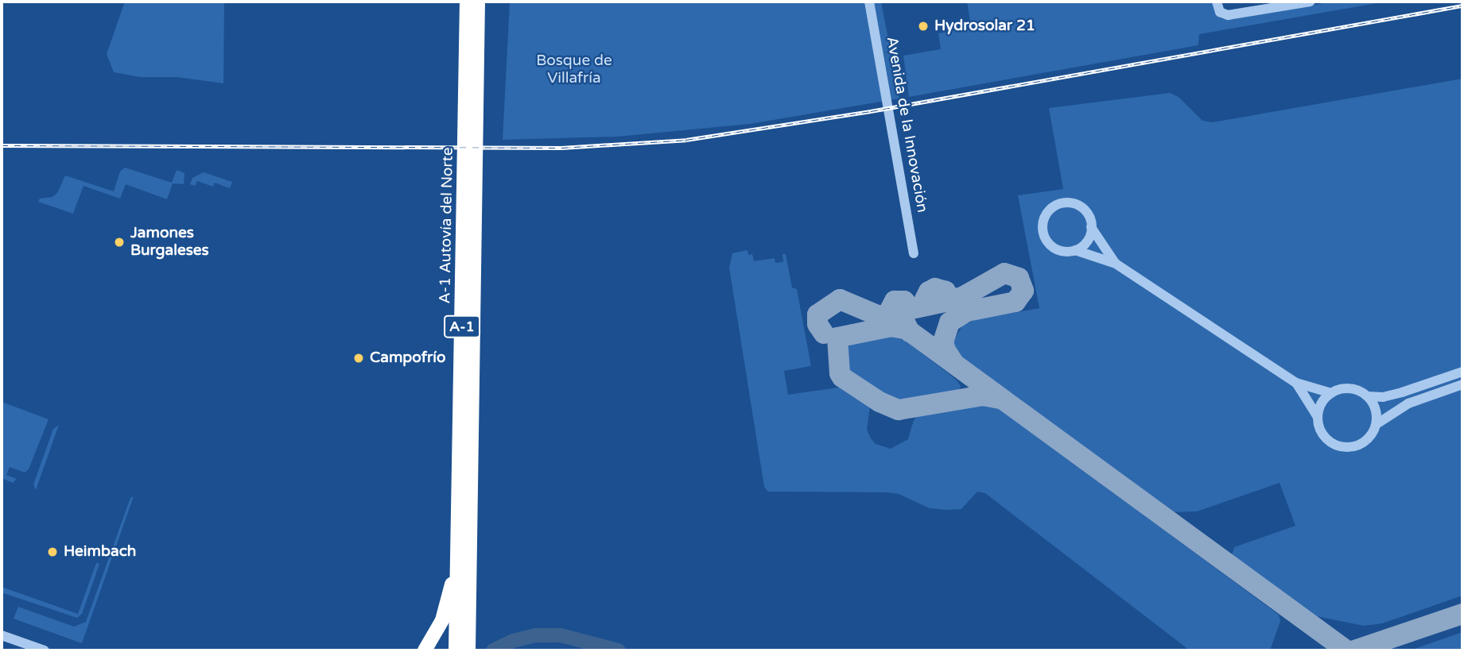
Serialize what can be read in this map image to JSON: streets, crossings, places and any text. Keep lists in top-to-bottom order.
{
  "streets": {
    "highway": ["A-1 Autovía del Norte", "A-1"],
    "street": ["Avenida de la Innovación"]
  },
  "parks": ["Bosque de Villafría"],
  "places": [
    "Hydrosolar 21",
    "Jamones Burgaleses",
    "Campofrío",
    "Heimbach"
  ]
}
